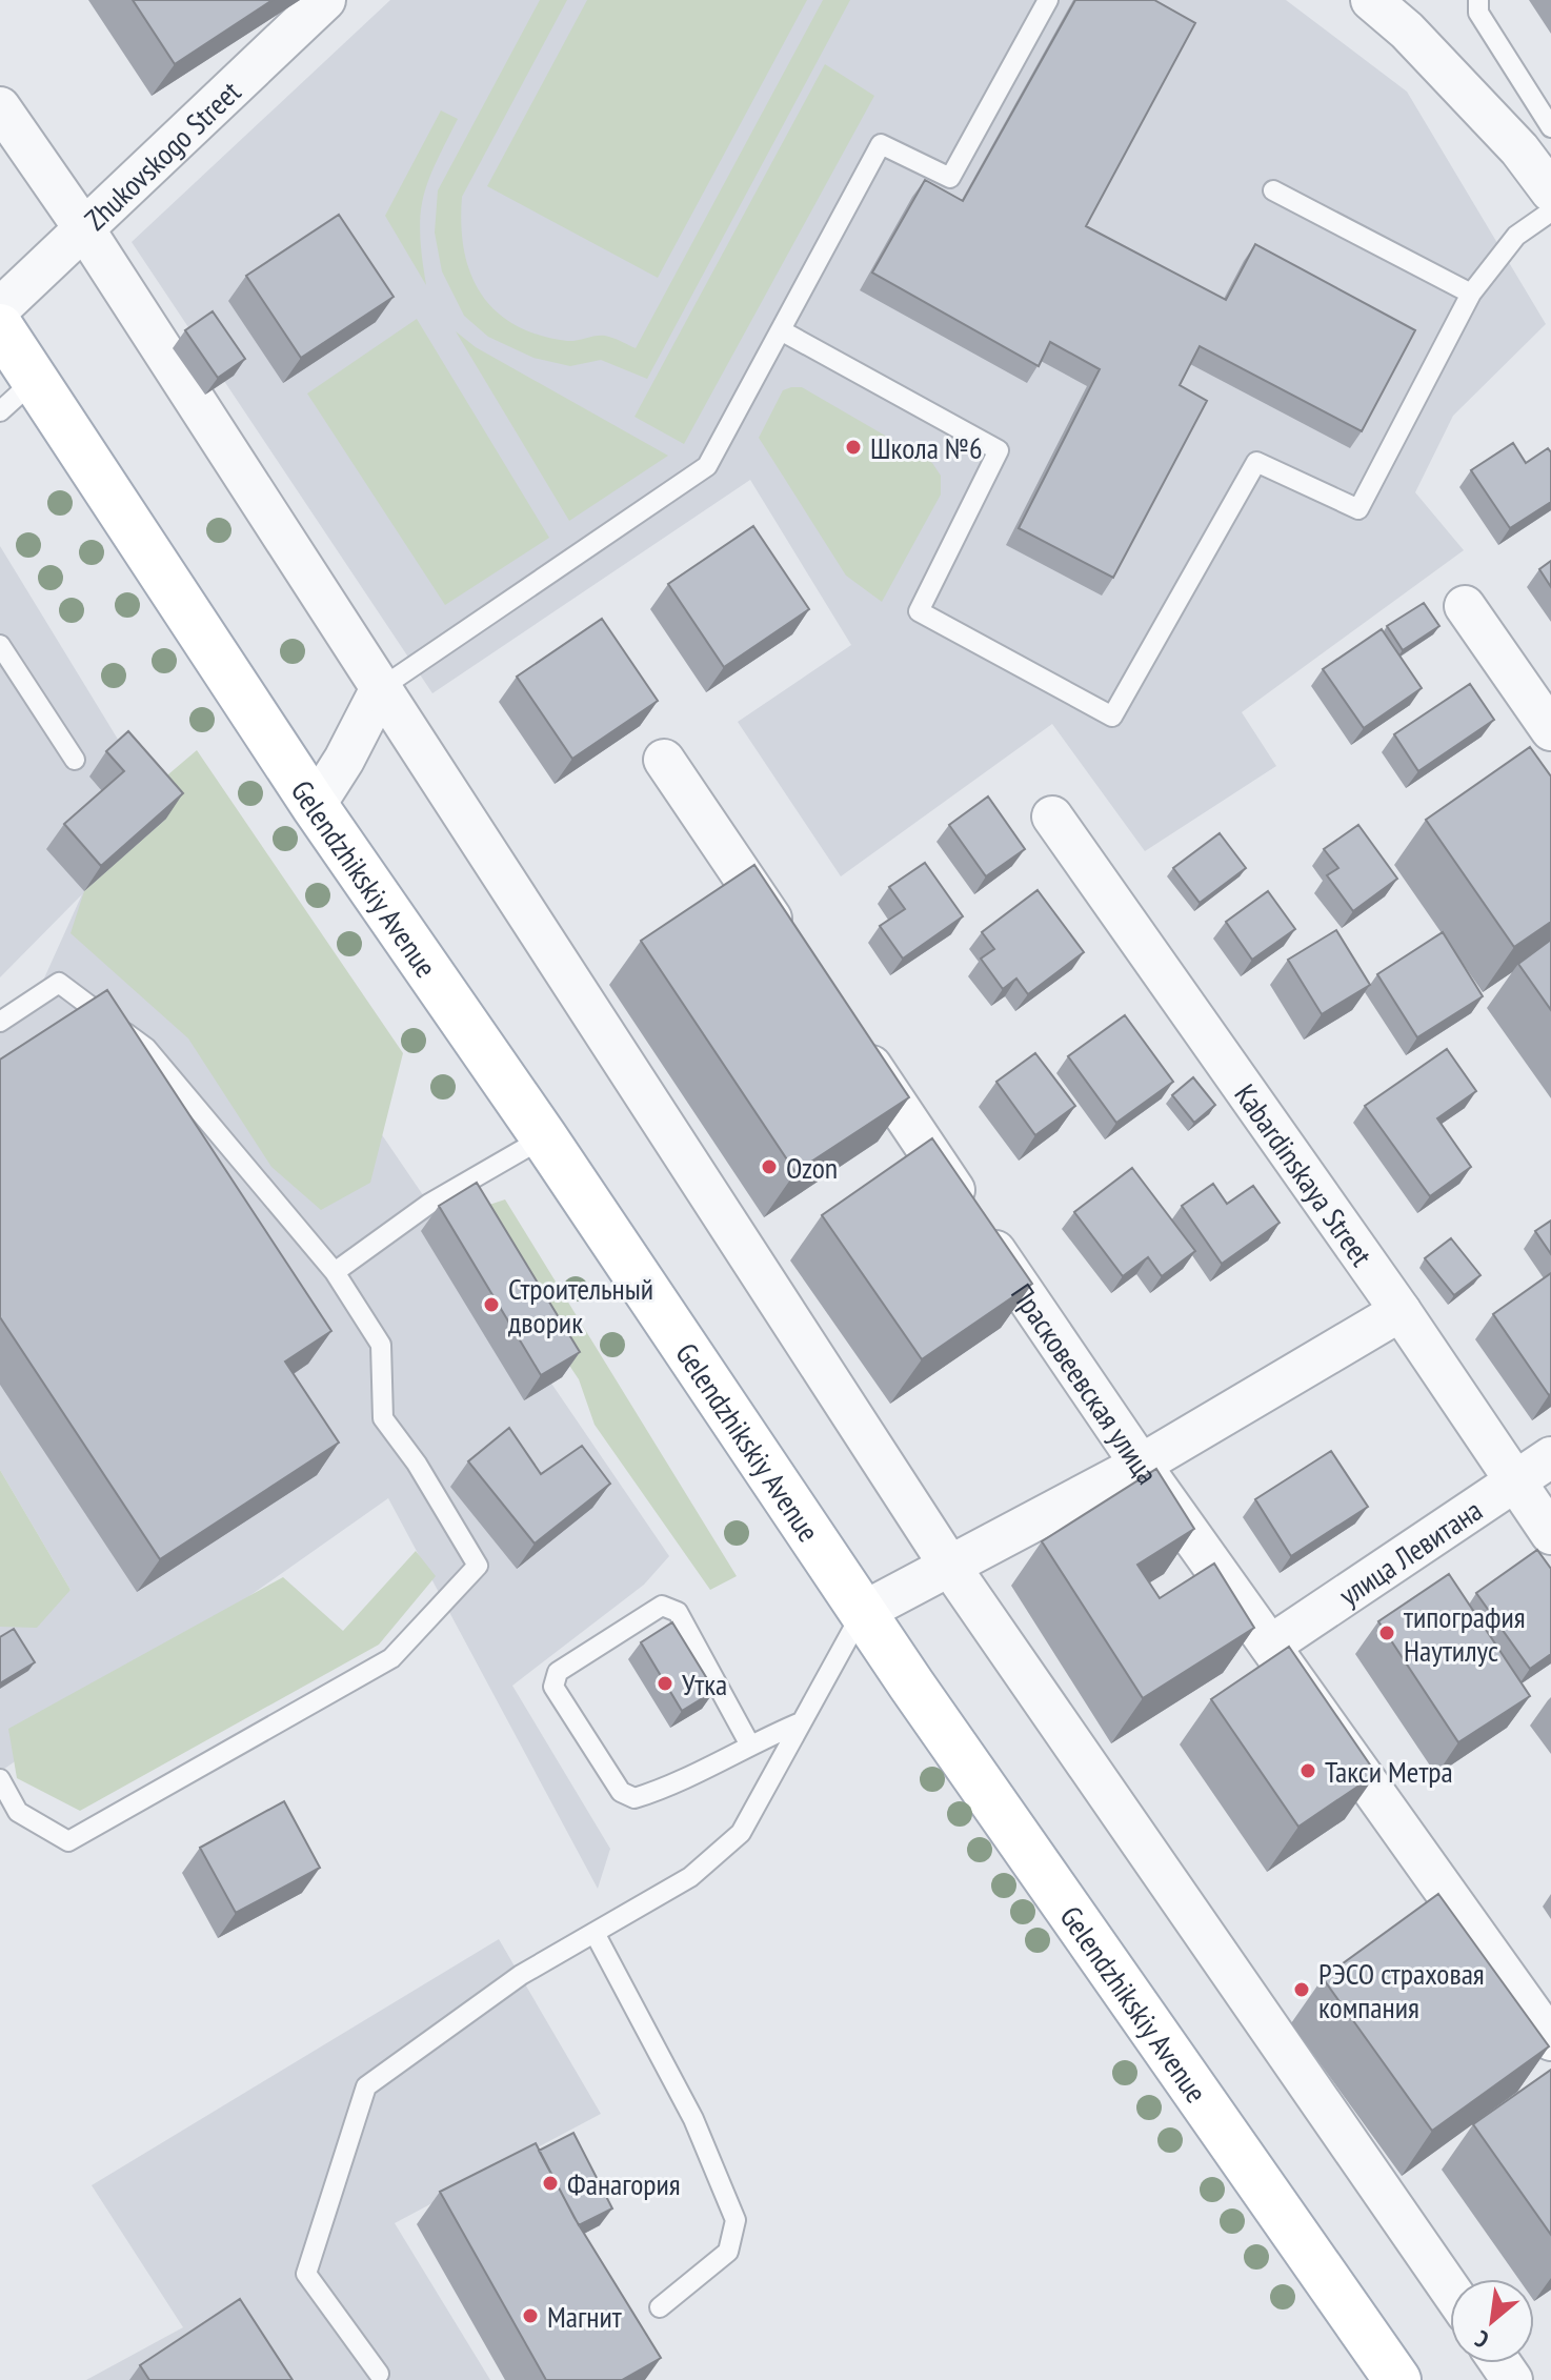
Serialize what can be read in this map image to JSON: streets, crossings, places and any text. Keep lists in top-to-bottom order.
{
  "streets": {
    "main road": ["Gelendzhikskiy Avenue"],
    "street": [
      "Zhukovskogo Street",
      "Kabardinskaya Street",
      "Прасковеевская улица",
      "улица Левитана"
    ]
  },
  "crossings": [
    ["Kabardinskaya Street", "улица Левитана"],
    ["Прасковеевская улица", "улица Левитана"]
  ],
  "places": [
    "Школа №6",
    "Ozon",
    "Строительный дворик",
    "типография Наутилус",
    "Утка",
    "Такси Метра",
    "РЭСО страховая компания",
    "Фанагория",
    "Магнит"
  ],
  "north": "bottom left"
}
